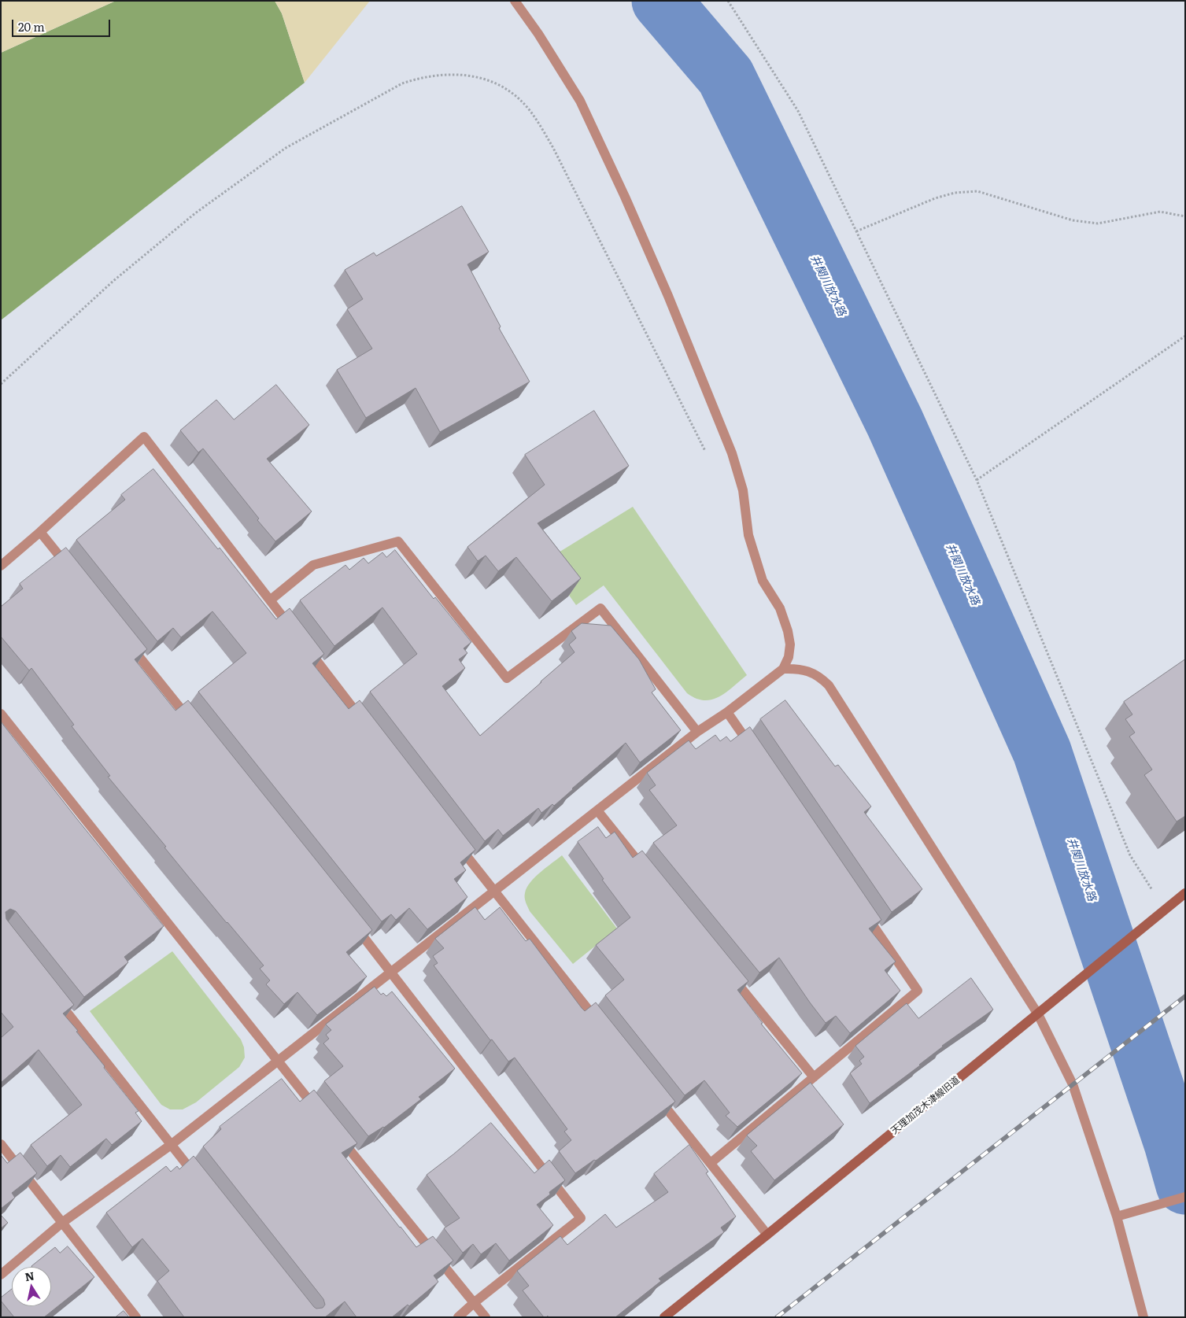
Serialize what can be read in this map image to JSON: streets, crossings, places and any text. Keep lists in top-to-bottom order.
{
  "streets": {
    "street": ["天理加茂木津線旧道"]
  },
  "water": ["井関川放水路"],
  "scale_bar": "20 m",
  "north": "top"
}
